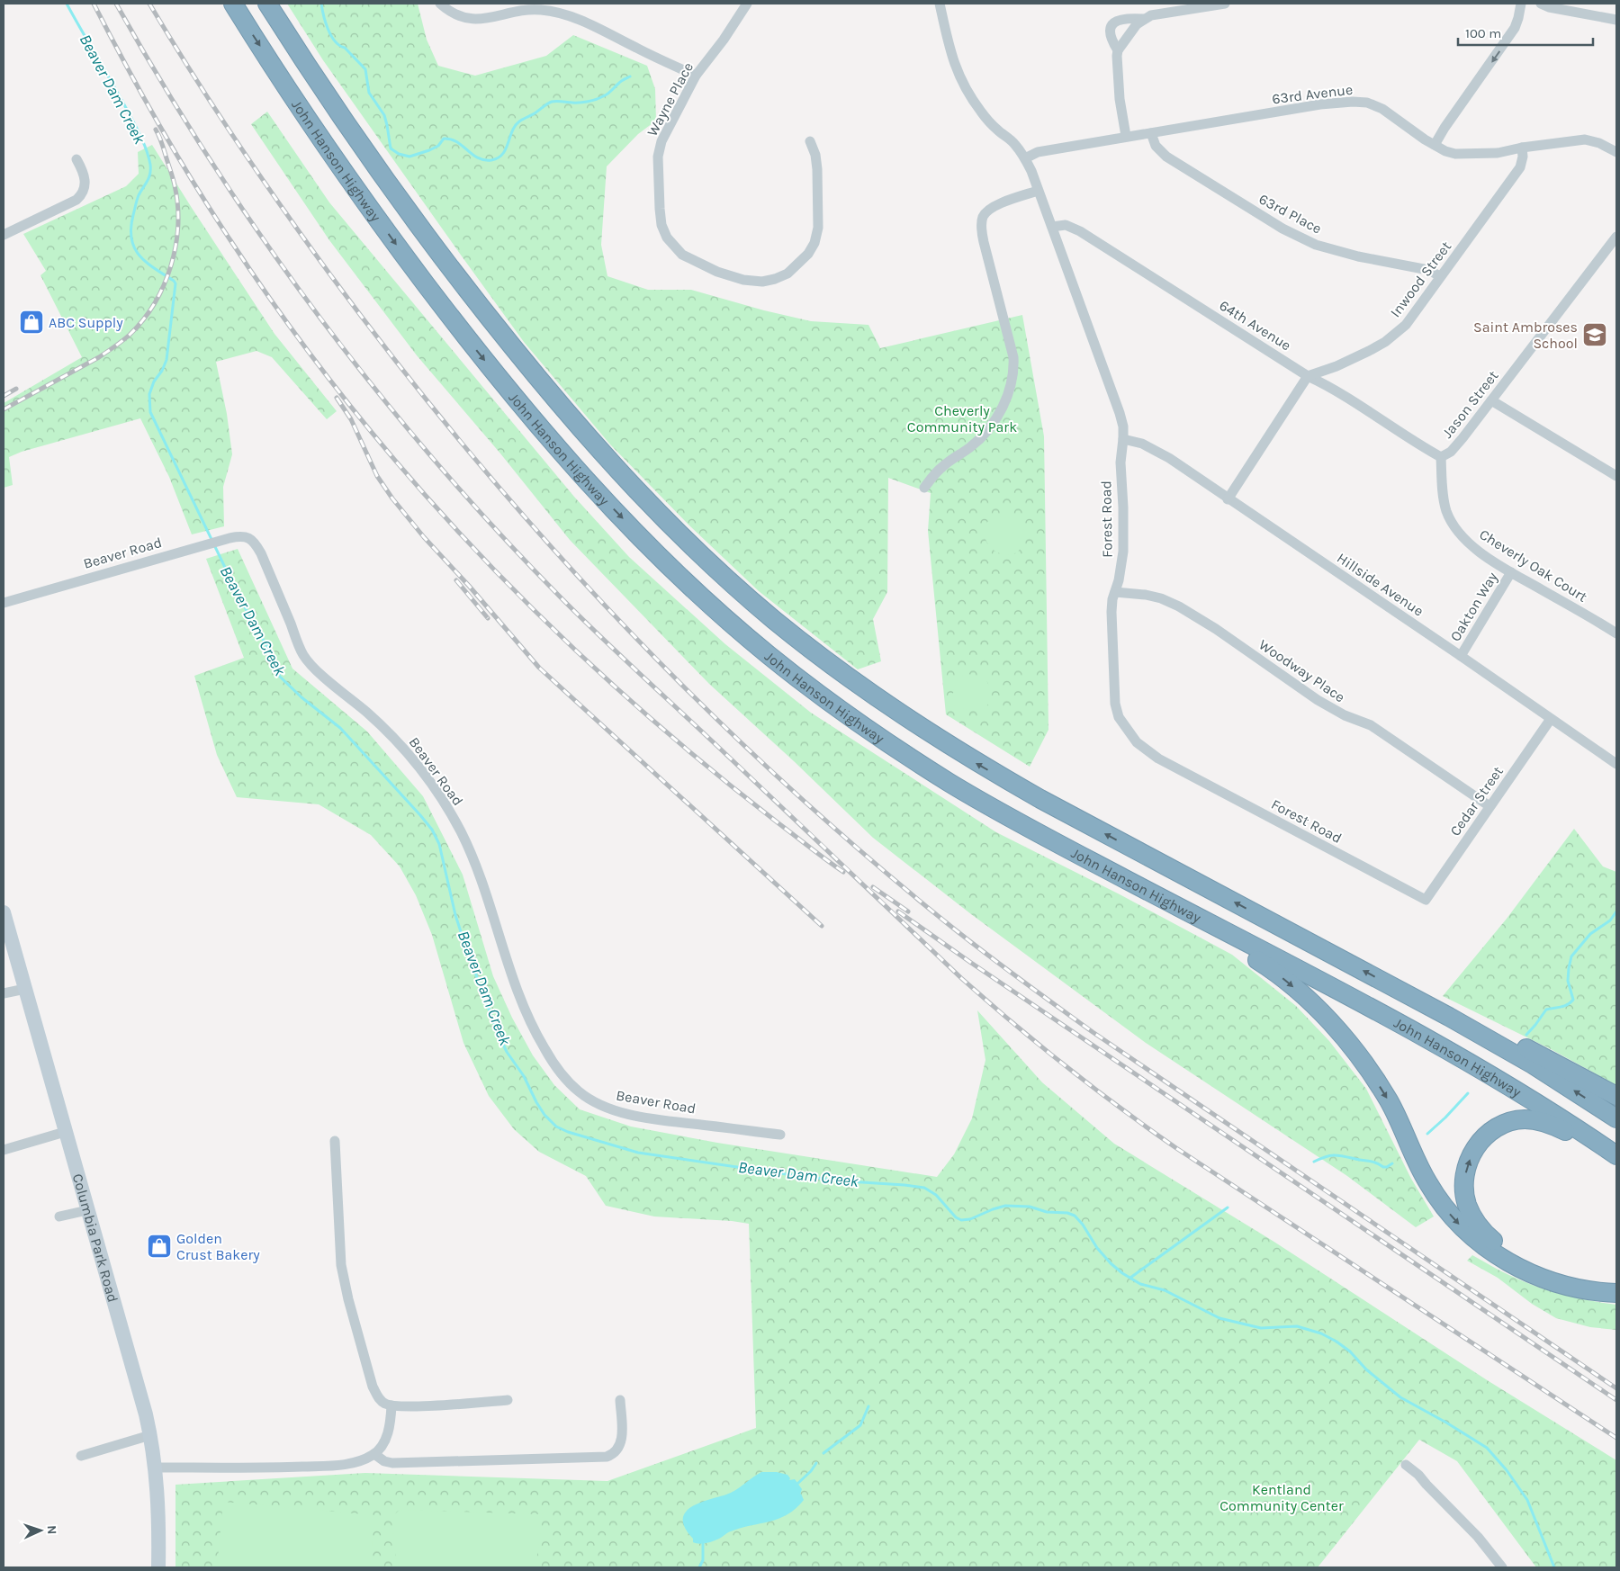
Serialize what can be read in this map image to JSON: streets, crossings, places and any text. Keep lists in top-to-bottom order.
{
  "streets": {
    "highway": ["John Hanson Highway"],
    "street": [
      "63rd Avenue",
      "Wayne Place",
      "63rd Place",
      "Inwood Street",
      "64th Avenue",
      "Jason Street",
      "Forest Road",
      "Beaver Road",
      "Cheverly Oak Court",
      "Hillside Avenue",
      "Oakton Way",
      "Woodway Place",
      "Cedar Street",
      "Columbia Park Road"
    ]
  },
  "crossings": [
    ["63rd Avenue", "63rd Place"],
    ["63rd Avenue", "Inwood Street"],
    ["63rd Avenue", "Forest Road"],
    ["63rd Place", "Inwood Street"],
    ["Inwood Street", "64th Avenue"],
    ["64th Avenue", "Jason Street"],
    ["64th Avenue", "Forest Road"],
    ["64th Avenue", "Cheverly Oak Court"],
    ["Jason Street", "Cheverly Oak Court"],
    ["Forest Road", "Hillside Avenue"],
    ["Forest Road", "Woodway Place"],
    ["Forest Road", "Cedar Street"],
    ["Cheverly Oak Court", "Oakton Way"],
    ["Hillside Avenue", "Oakton Way"],
    ["Hillside Avenue", "Cedar Street"],
    ["Woodway Place", "Cedar Street"]
  ],
  "water": ["Beaver Dam Creek"],
  "parks": ["Cheverly Community Park", "Kentland Community Center"],
  "places": {
    "shop": ["ABC Supply", "Golden Crust Bakery"],
    "school or university": ["Saint Ambroses School"]
  },
  "scale_bar": "100 m",
  "north": "right"
}
